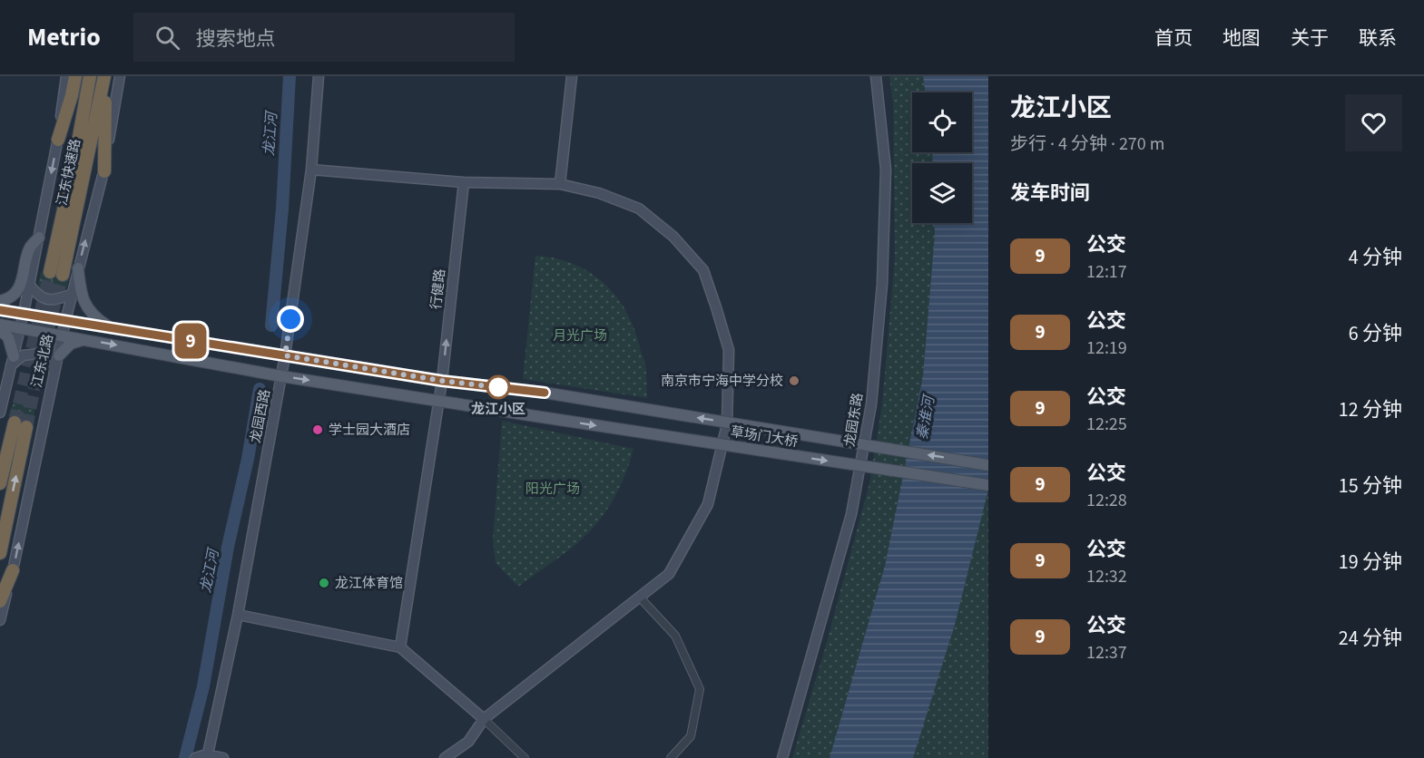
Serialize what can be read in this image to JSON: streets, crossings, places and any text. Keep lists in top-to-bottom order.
{
  "streets": {
    "highway": ["江东快速路"],
    "main road": ["草场门大桥"],
    "street": [
      "行健路",
      "江东北路",
      "龙园西路",
      "龙园东路"
    ]
  },
  "crossings": [
    ["行健路", "草场门大桥"],
    ["江东北路", "草场门大桥"],
    ["龙园西路", "草场门大桥"]
  ],
  "one_way": ["行健路"],
  "water": ["龙江河", "秦淮河"],
  "parks": ["月光广场", "阳光广场"],
  "places": [
    "南京市宁海中学分校",
    "龙江小区",
    "学士园大酒店",
    "龙江体育馆"
  ],
  "lines": ["bus line 9"],
  "page": {
    "header": "Metrio",
    "search": "搜索地点",
    "nav": [
      "首页",
      "地图",
      "关于",
      "联系"
    ],
    "on_map": "9",
    "heading": [
      ["龙江小区", "步行 · 4 分钟 · 270 m"],
      "发车时间"
    ],
    "list": [
      {
        "mark": "9",
        "name": "公交",
        "note": "12:17",
        "value": "4 分钟"
      },
      {
        "mark": "9",
        "name": "公交",
        "note": "12:19",
        "value": "6 分钟"
      },
      {
        "mark": "9",
        "name": "公交",
        "note": "12:25",
        "value": "12 分钟"
      },
      {
        "mark": "9",
        "name": "公交",
        "note": "12:28",
        "value": "15 分钟"
      },
      {
        "mark": "9",
        "name": "公交",
        "note": "12:32",
        "value": "19 分钟"
      },
      {
        "mark": "9",
        "name": "公交",
        "note": "12:37",
        "value": "24 分钟"
      }
    ]
  }
}
